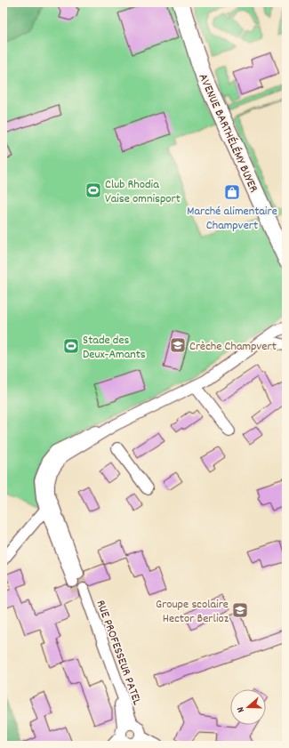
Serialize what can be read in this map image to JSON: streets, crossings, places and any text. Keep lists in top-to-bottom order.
{
  "streets": {
    "main road": ["AVENUE BARTHÉLÉMY BUYER"],
    "street": ["RUE PROFESSEUR PATEL"]
  },
  "places": {
    "sports": ["Club Rhodia Vaise omnisport", "Stade des Deux-Amants"],
    "shop": ["Marché alimentaire Champvert"],
    "school or university": ["Crèche Champvert", "Groupe scolaire Hector Berlioz"]
  },
  "north": "left"
}
